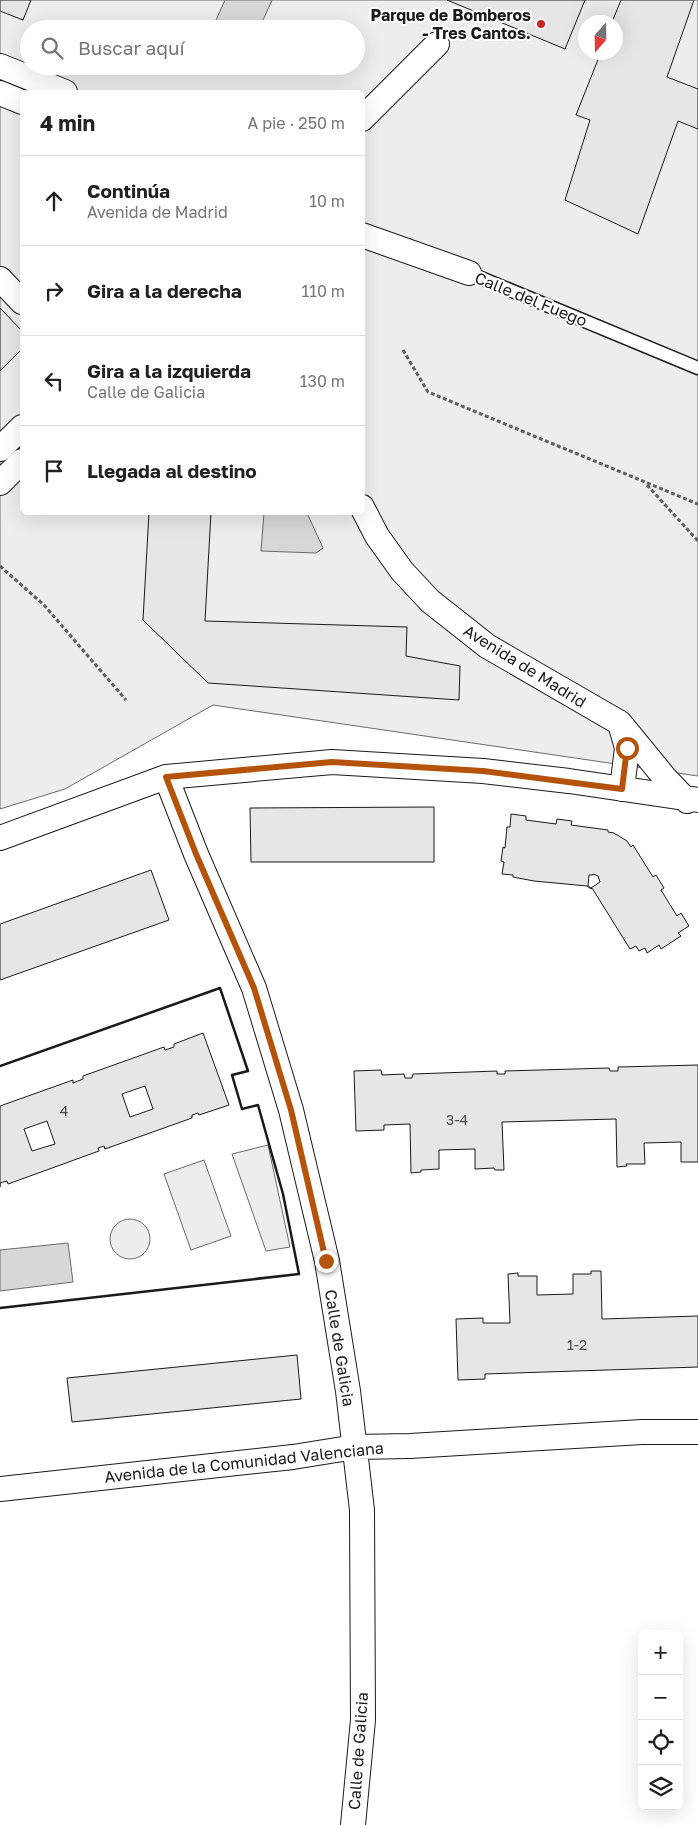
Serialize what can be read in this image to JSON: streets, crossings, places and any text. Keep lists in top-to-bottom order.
{
  "streets": {
    "street": [
      "Calle del Fuego",
      "Avenida de Madrid",
      "Calle de Galicia",
      "Avenida de la Comunidad Valenciana"
    ]
  },
  "crossings": [
    ["Calle de Galicia", "Avenida de la Comunidad Valenciana"]
  ],
  "places": ["Parque de Bomberos - Tres Cantos."],
  "house_numbers": ["4", "3-4", "1-2"],
  "north": "bottom",
  "page": {
    "search": "Buscar aquí",
    "heading": ["4 min", "A pie · 250 m"],
    "list": [
      ["Continúa", "Avenida de Madrid", "10 m"],
      ["Gira a la derecha", "110 m"],
      ["Gira a la izquierda", "Calle de Galicia", "130 m"],
      "Llegada al destino"
    ],
    "map_buttons": ["+", "−"]
  }
}
